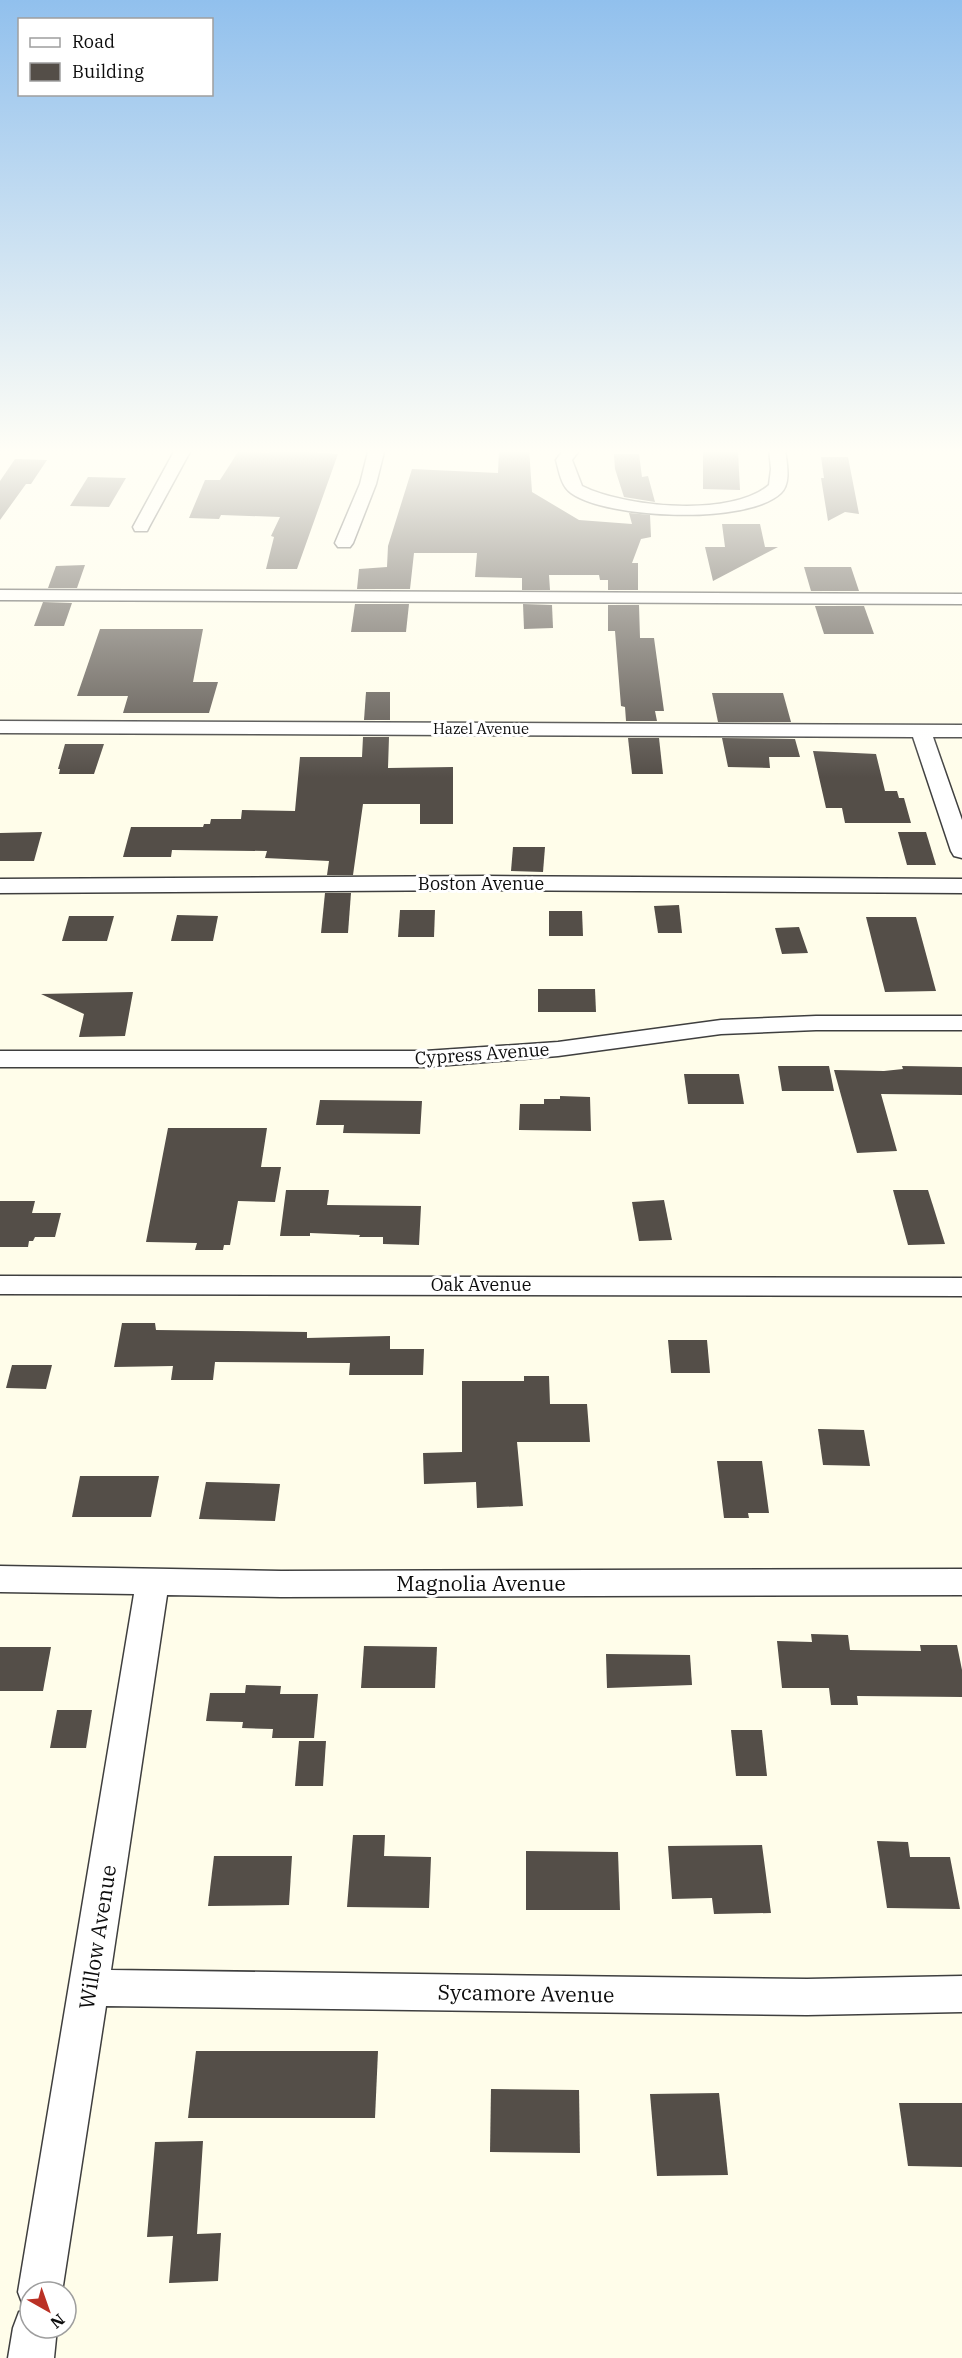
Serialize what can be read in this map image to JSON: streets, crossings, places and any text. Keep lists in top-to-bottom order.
{
  "streets": {
    "street": [
      "Hazel Avenue",
      "Boston Avenue",
      "Cypress Avenue",
      "Oak Avenue",
      "Magnolia Avenue",
      "Willow Avenue",
      "Sycamore Avenue"
    ]
  },
  "crossings": [
    ["Magnolia Avenue", "Willow Avenue"],
    ["Willow Avenue", "Sycamore Avenue"]
  ],
  "legend": ["Road", "Building"],
  "north": "bottom right"
}
